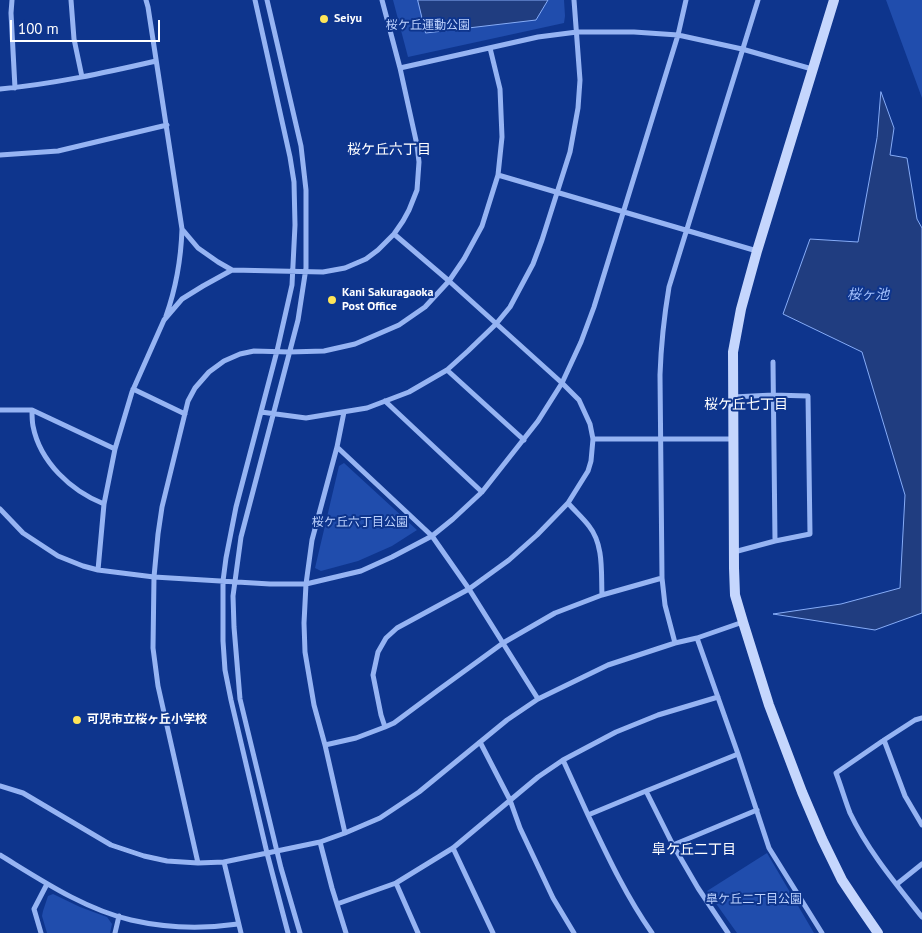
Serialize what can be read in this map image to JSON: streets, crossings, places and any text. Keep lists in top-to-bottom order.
{
  "districts": ["桜ケ丘六丁目", "桜ケ丘七丁目", "皐ケ丘二丁目"],
  "water": ["桜ヶ池"],
  "parks": ["桜ケ丘運動公園", "桜ケ丘六丁目公園", "皐ケ丘二丁目公園"],
  "places": ["Seiyu", "Kani Sakuragaoka Post Office", "可児市立桜ヶ丘小学校"],
  "scale_bar": "100 m"
}
